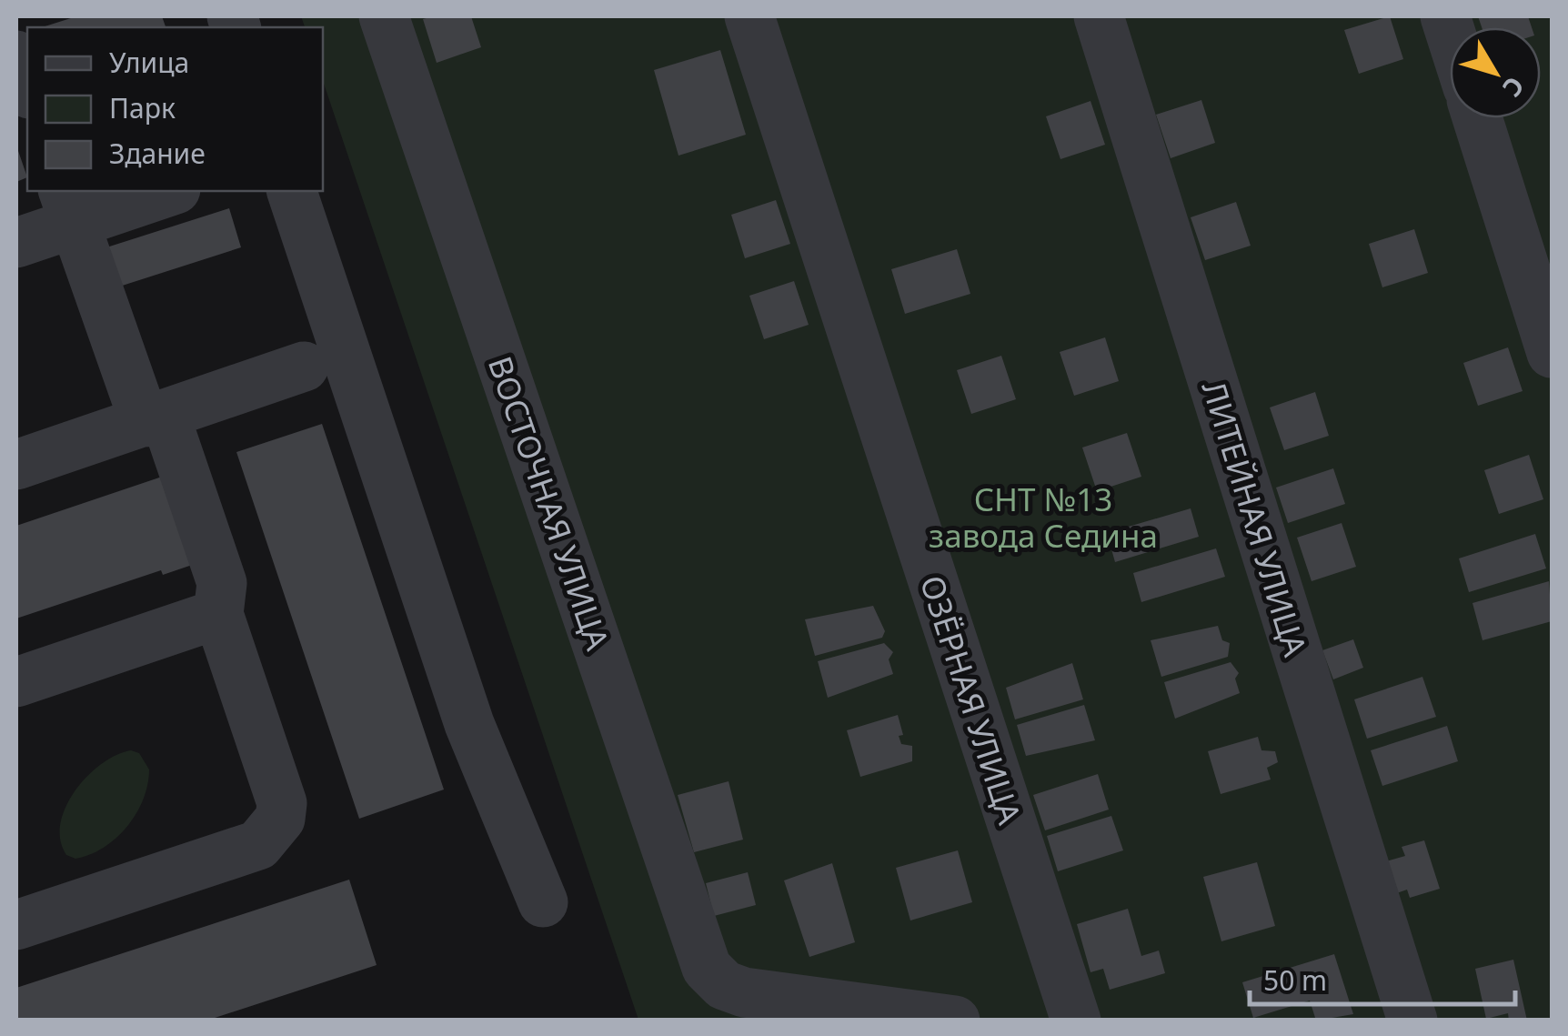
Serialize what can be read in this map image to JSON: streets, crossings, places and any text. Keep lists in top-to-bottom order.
{
  "streets": {
    "street": ["ВОСТОЧНАЯ УЛИЦА", "ЛИТЕЙНАЯ УЛИЦА", "ОЗЁРНАЯ УЛИЦА"]
  },
  "parks": ["СНТ №13 завода Седина"],
  "legend": ["Улица", "Парк", "Здание"],
  "scale_bar": "50 m",
  "north": "bottom right"
}
